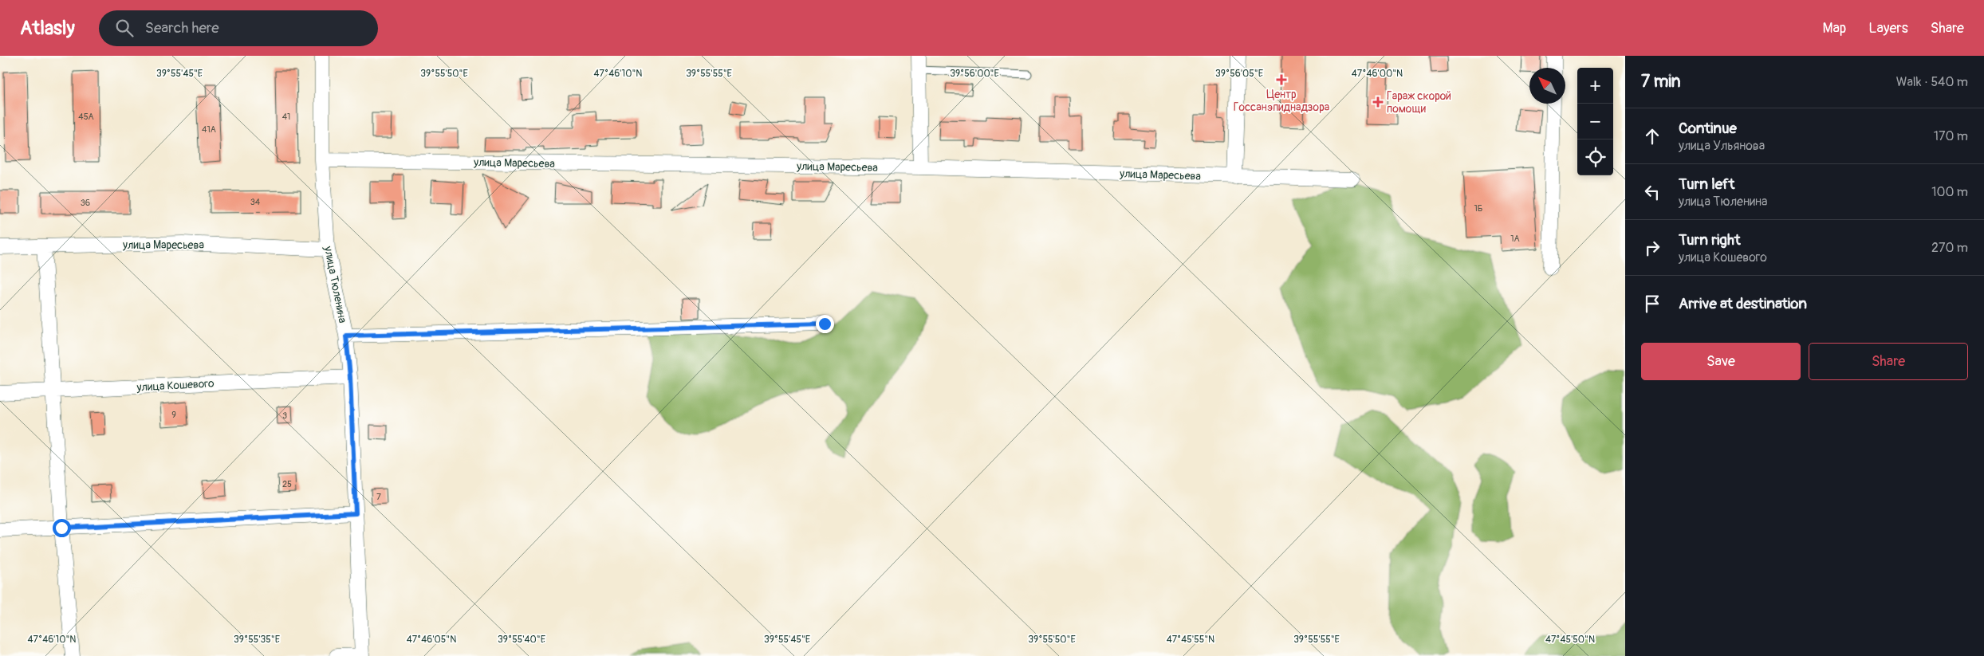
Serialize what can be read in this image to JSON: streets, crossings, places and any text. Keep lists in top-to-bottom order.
{
  "streets": {
    "street": ["улица Маресьева", "улица Тюленина", "улица Кошевого"]
  },
  "crossings": [
    ["улица Маресьева", "улица Тюленина"],
    ["улица Тюленина", "улица Кошевого"]
  ],
  "places": {
    "health": ["Центр Госсанэпиднадзора", "Гараж скорой помощи"]
  },
  "house_numbers": [
    "45А",
    "41",
    "41А",
    "34",
    "36",
    "1Б",
    "1А",
    "9",
    "3",
    "25",
    "7"
  ],
  "north": "top left",
  "page": {
    "header": "Atlasly",
    "search": "Search here",
    "nav": ["Map", "Layers", "Share"],
    "heading": ["7 min", "Walk · 540 m"],
    "map_buttons": ["+", "−"],
    "list": [
      ["Continue", "улица Ульянова", "170 m"],
      ["Turn left", "улица Тюленина", "100 m"],
      ["Turn right", "улица Кошевого", "270 m"],
      "Arrive at destination"
    ],
    "buttons": ["Save", "Share"]
  },
  "coordinates": [
    "39°55'45\"E",
    "39°55'50\"E",
    "39°55'55\"E",
    "39°56'00\"E",
    "39°56'05\"E",
    "47°46'10\"N",
    "47°46'00\"N",
    "47°46'05\"N",
    "47°45'55\"N",
    "47°45'50\"N",
    "39°55'35\"E",
    "39°55'40\"E"
  ]
}
